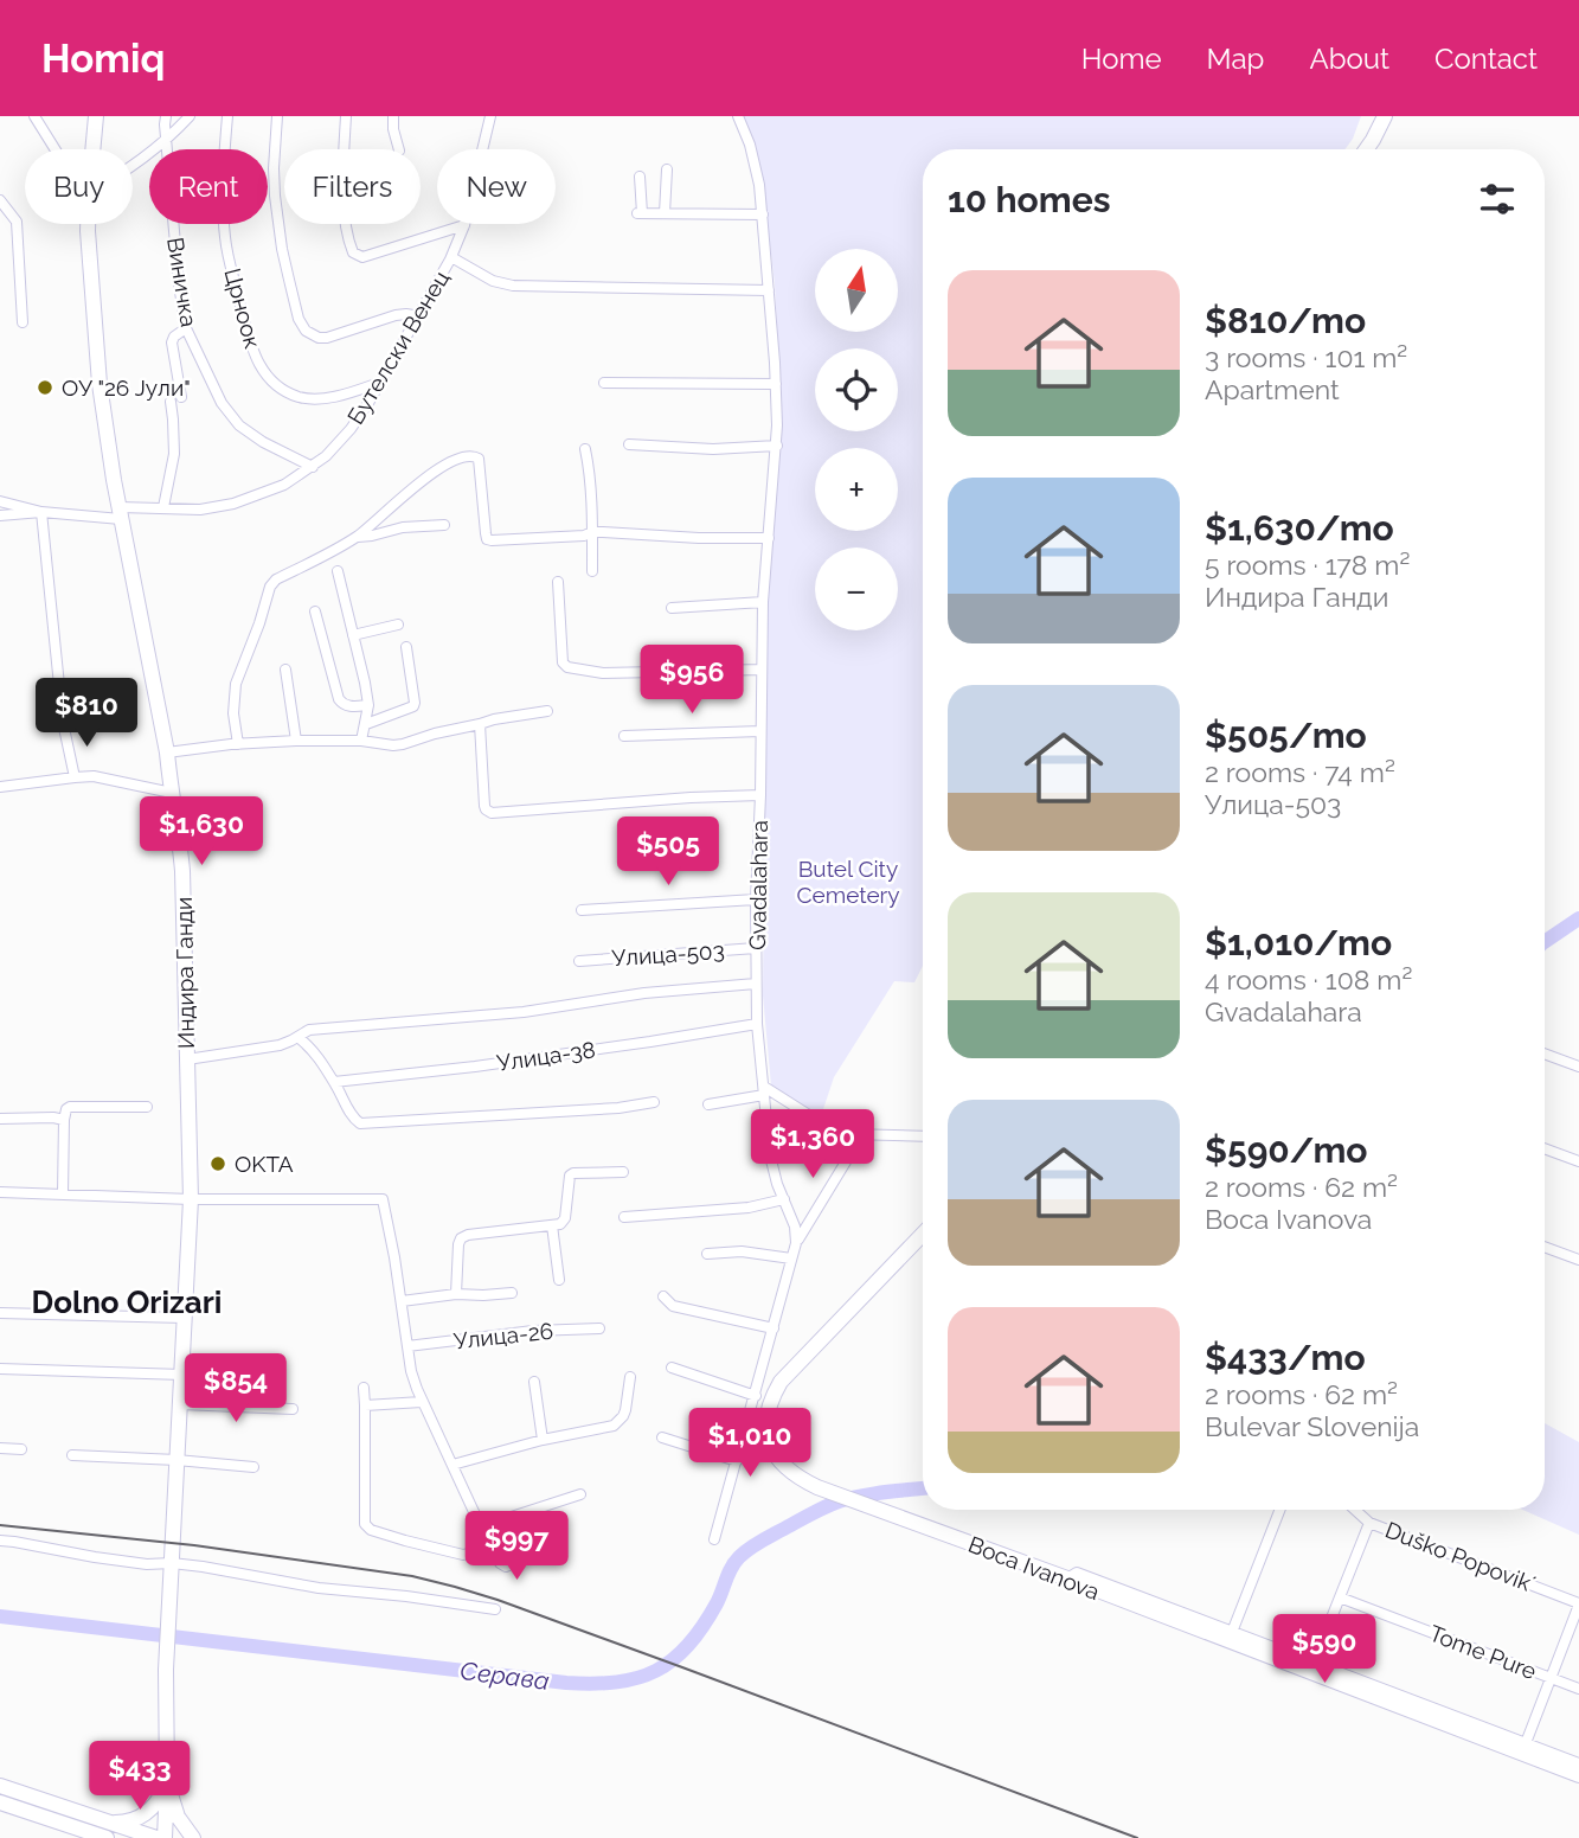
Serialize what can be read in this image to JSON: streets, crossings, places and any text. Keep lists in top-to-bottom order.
{
  "streets": {
    "street": [
      "Виничка",
      "Црноок",
      "Бутелски Венец",
      "Gvadalahara",
      "Улица-503",
      "Индира Ганди",
      "Улица-38",
      "Улица-26",
      "Duško Popoviḱ",
      "Boca Ivanova",
      "Tome Pure"
    ]
  },
  "crossings": [
    ["Виничка", "Бутелски Венец"],
    ["Црноок", "Бутелски Венец"],
    ["Бутелски Венец", "Индира Ганди"],
    ["Gvadalahara", "Улица-503"],
    ["Gvadalahara", "Улица-38"]
  ],
  "districts": ["Dolno Orizari"],
  "water": ["Серава"],
  "parks": ["Butel City Cemetery"],
  "places": ["ОУ \"26 Јули\"", "OKTA"],
  "north": "top",
  "page": {
    "header": "Homiq",
    "nav": [
      "Home",
      "Map",
      "About",
      "Contact"
    ],
    "chip": [
      "Buy",
      "Rent",
      "Filters",
      "New"
    ],
    "heading": "10 homes",
    "map_buttons": ["+", "−"],
    "list": [
      {
        "name": "$810/mo",
        "note": "3 rooms · 101 m² · Apartment"
      },
      {
        "name": "$1,630/mo",
        "note": "5 rooms · 178 m² · Индира Ганди"
      },
      {
        "name": "$505/mo",
        "note": "2 rooms · 74 m² · Улица-503"
      },
      {
        "name": "$1,010/mo",
        "note": "4 rooms · 108 m² · Gvadalahara"
      },
      {
        "name": "$590/mo",
        "note": "2 rooms · 62 m² · Boca Ivanova"
      },
      {
        "name": "$433/mo",
        "note": "2 rooms · 62 m² · Bulevar Slovenija"
      }
    ],
    "price": [
      "$956",
      "$810",
      "$1,630",
      "$505",
      "$1,360",
      "$854",
      "$1,010",
      "$997",
      "$590",
      "$433"
    ]
  }
}
